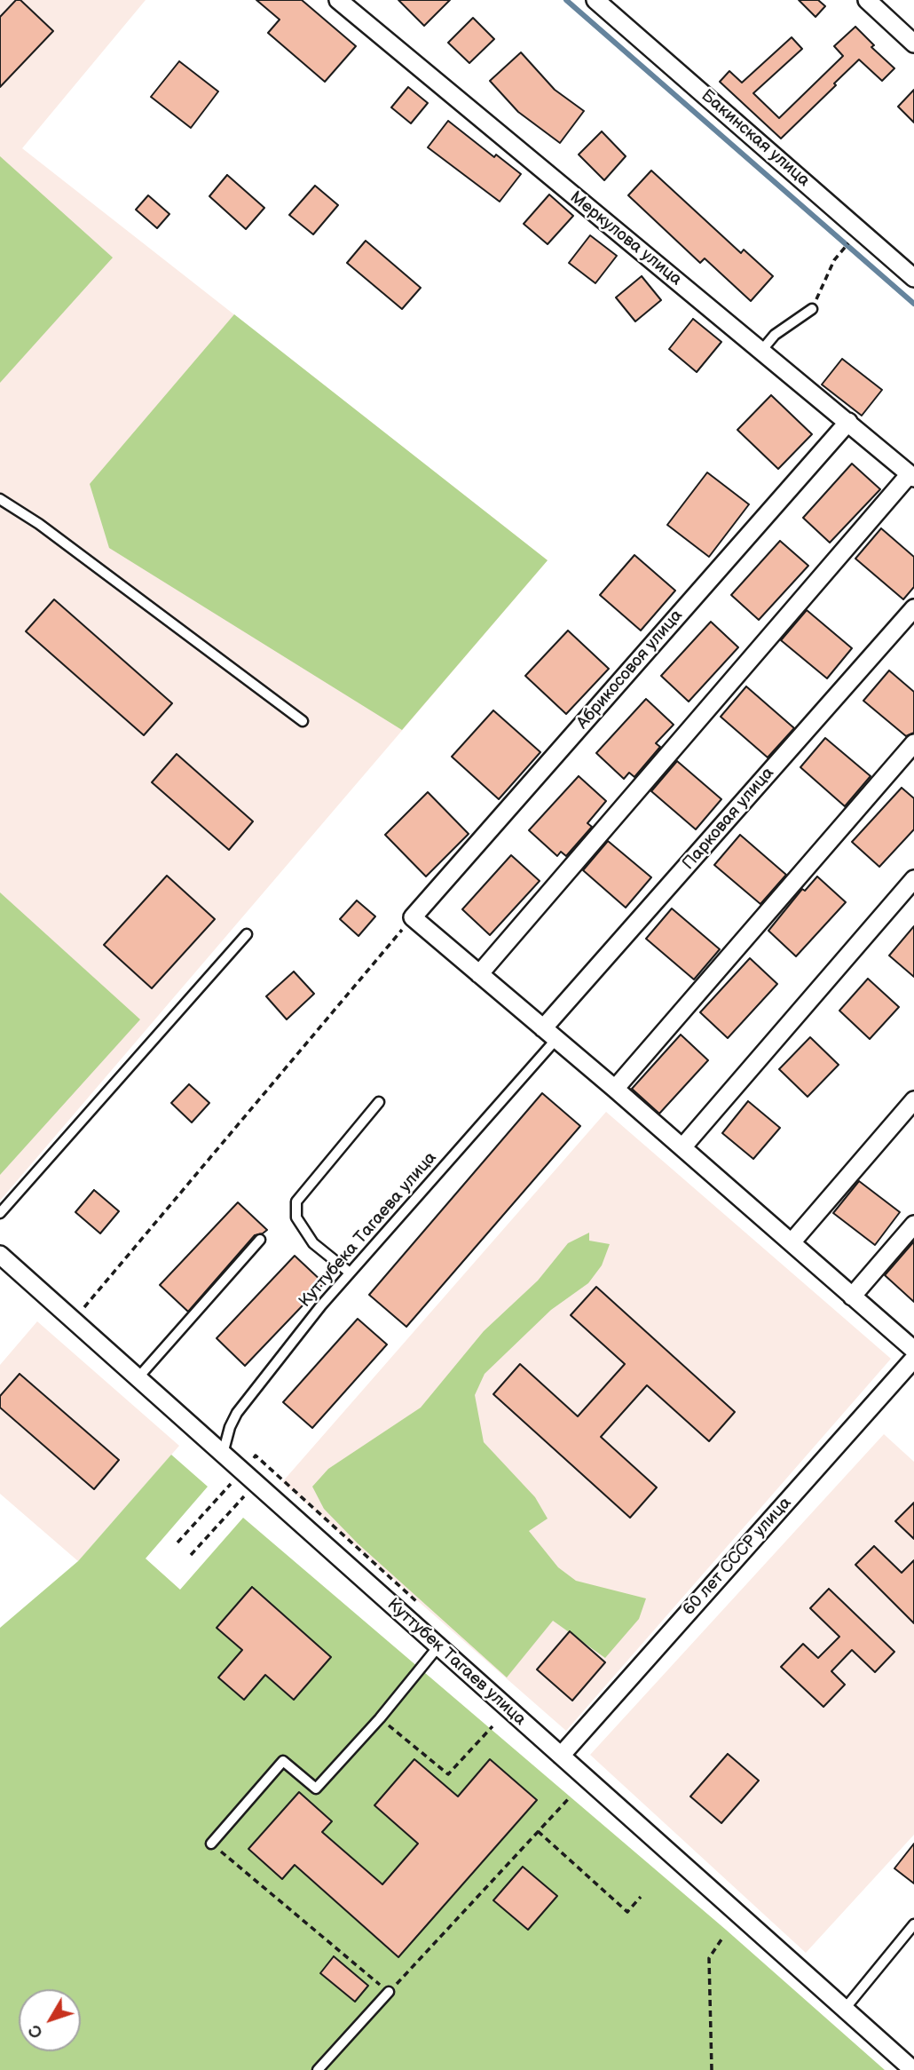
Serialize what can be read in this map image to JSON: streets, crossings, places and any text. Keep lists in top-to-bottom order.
{
  "streets": {
    "street": [
      "Бакинская улица",
      "Меркулова улица",
      "Абрикосовоя улица",
      "Парковая улица",
      "60 лет СССР улица",
      "Куттубек Тагаев улица"
    ],
    "lane": ["Куттубека Тагаева улица"]
  },
  "crossings": [
    ["Меркулова улица", "Абрикосовоя улица"],
    ["Парковая улица", "Куттубека Тагаева улица"],
    ["Куттубека Тагаева улица", "Куттубек Тагаев улица"],
    ["60 лет СССР улица", "Куттубек Тагаев улица"]
  ],
  "north": "bottom left"
}
